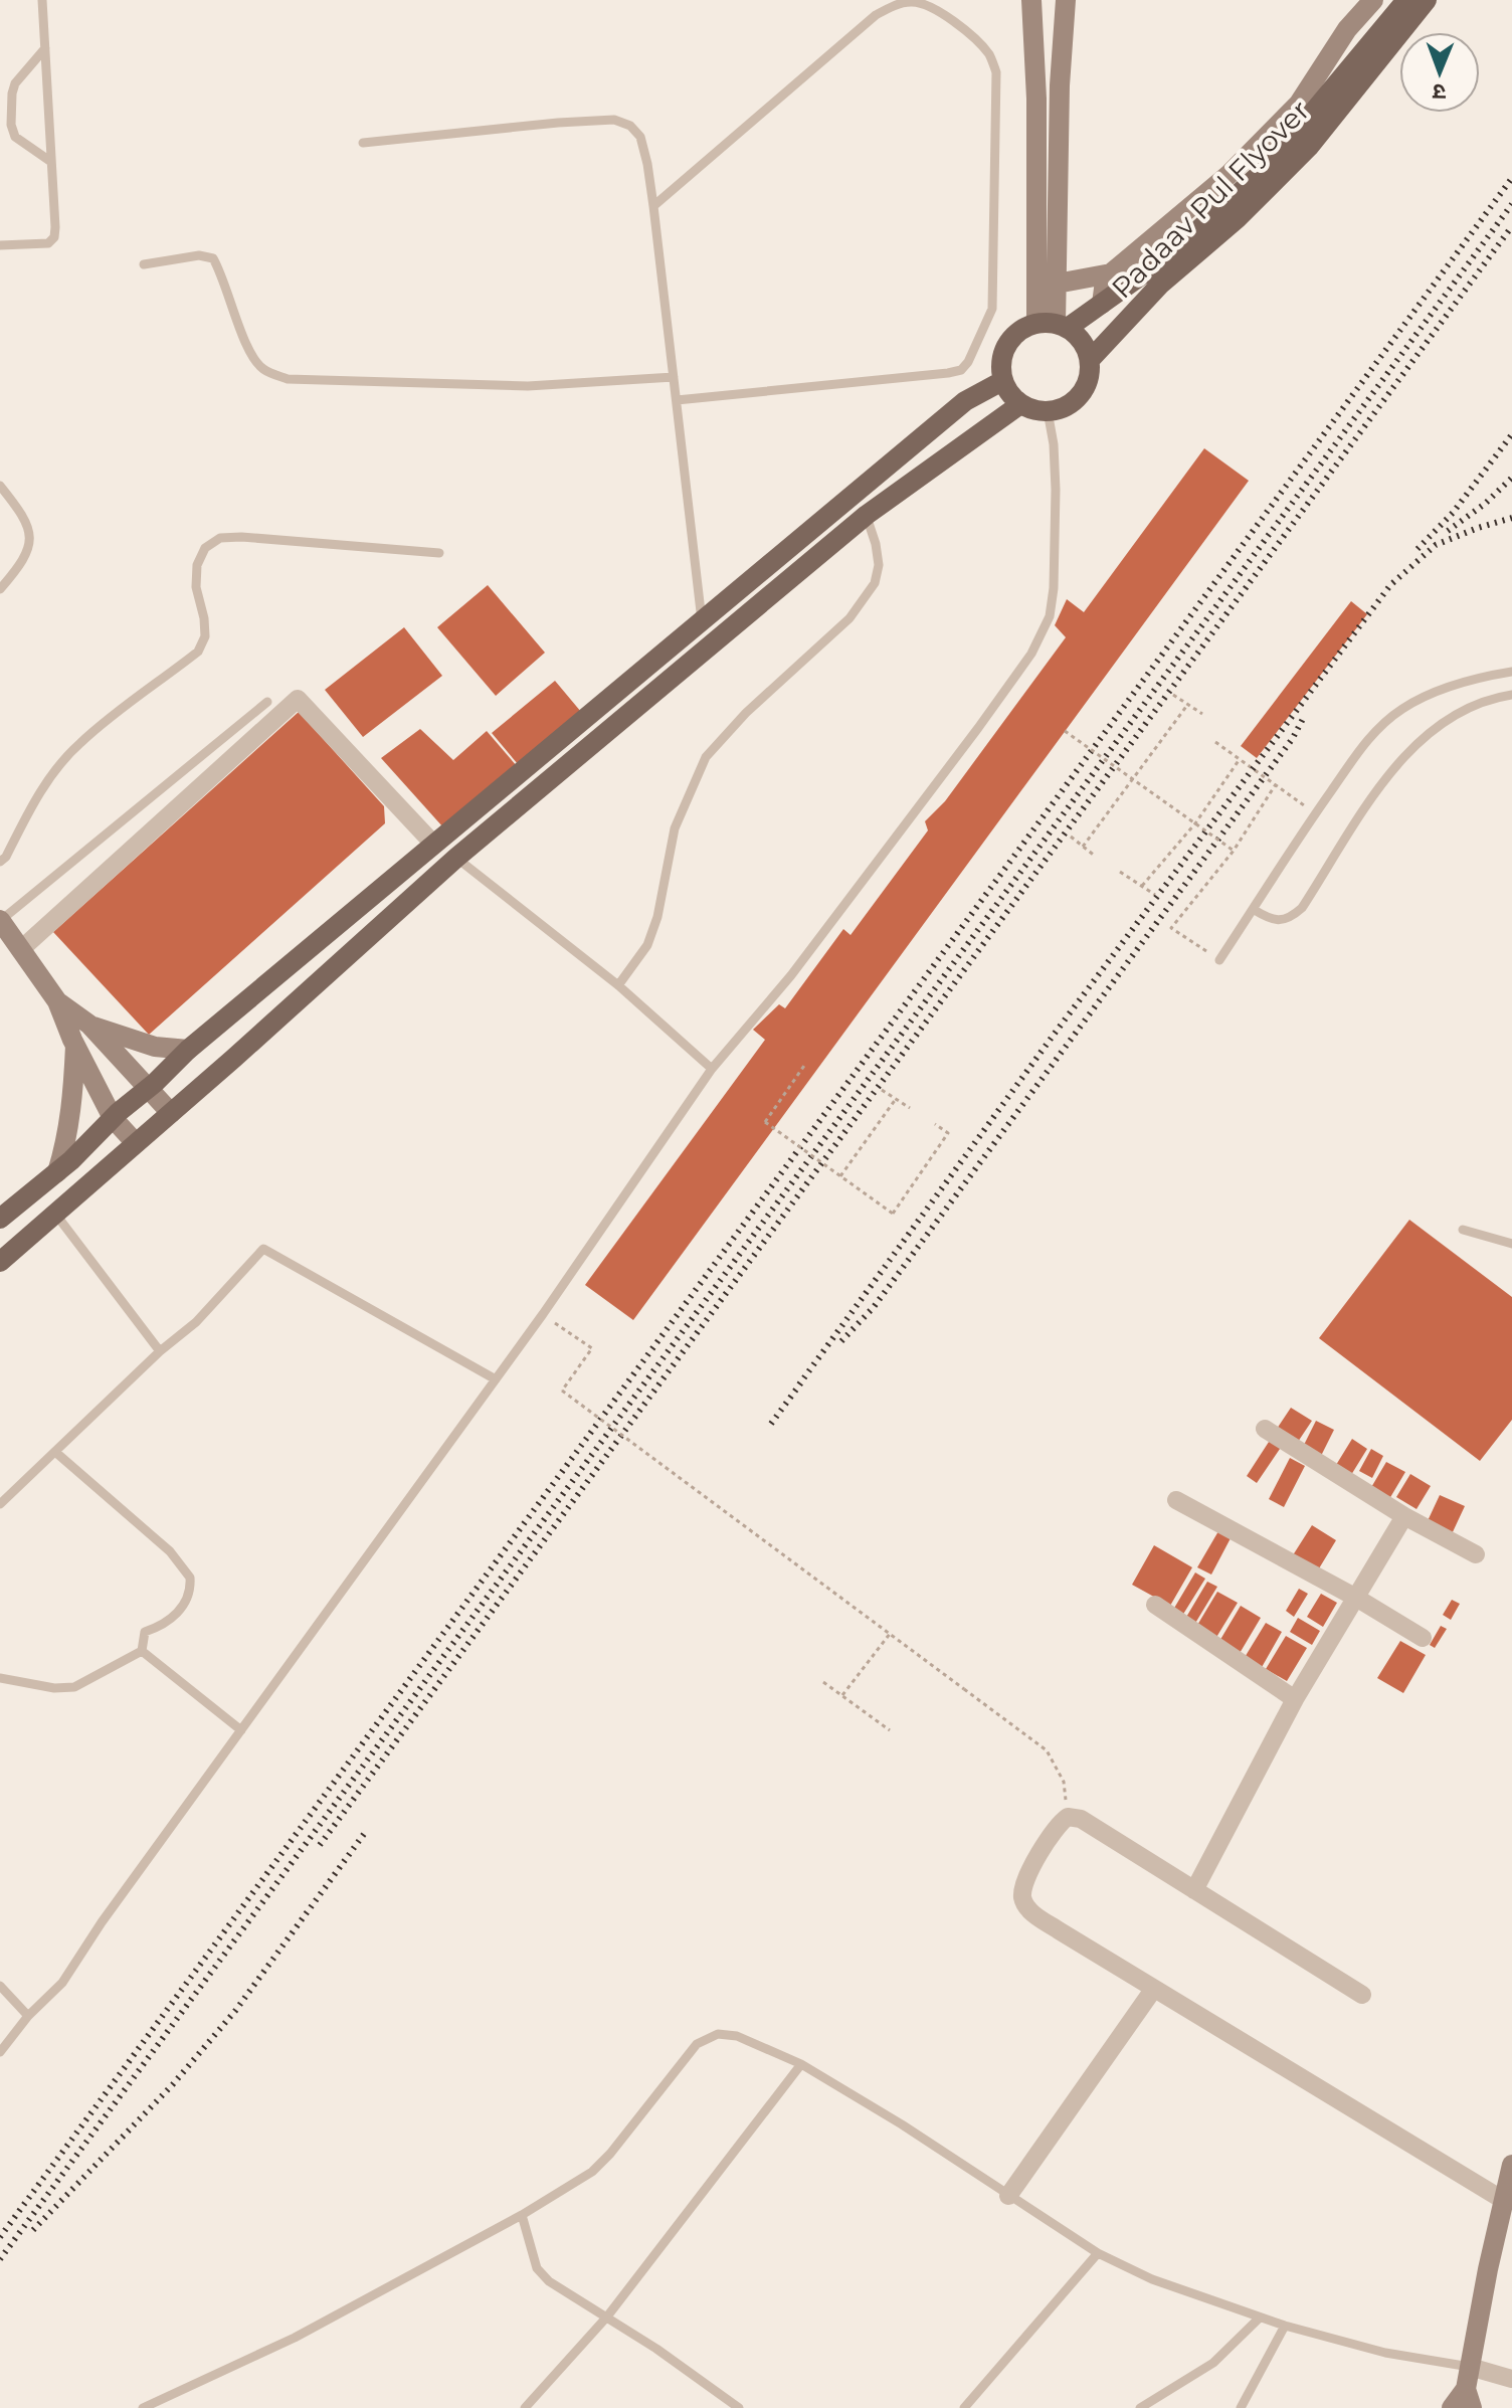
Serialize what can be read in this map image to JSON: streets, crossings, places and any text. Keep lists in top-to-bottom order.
{
  "streets": {
    "main road": ["Padaav Pul Flyover"]
  },
  "north": "bottom"
}
